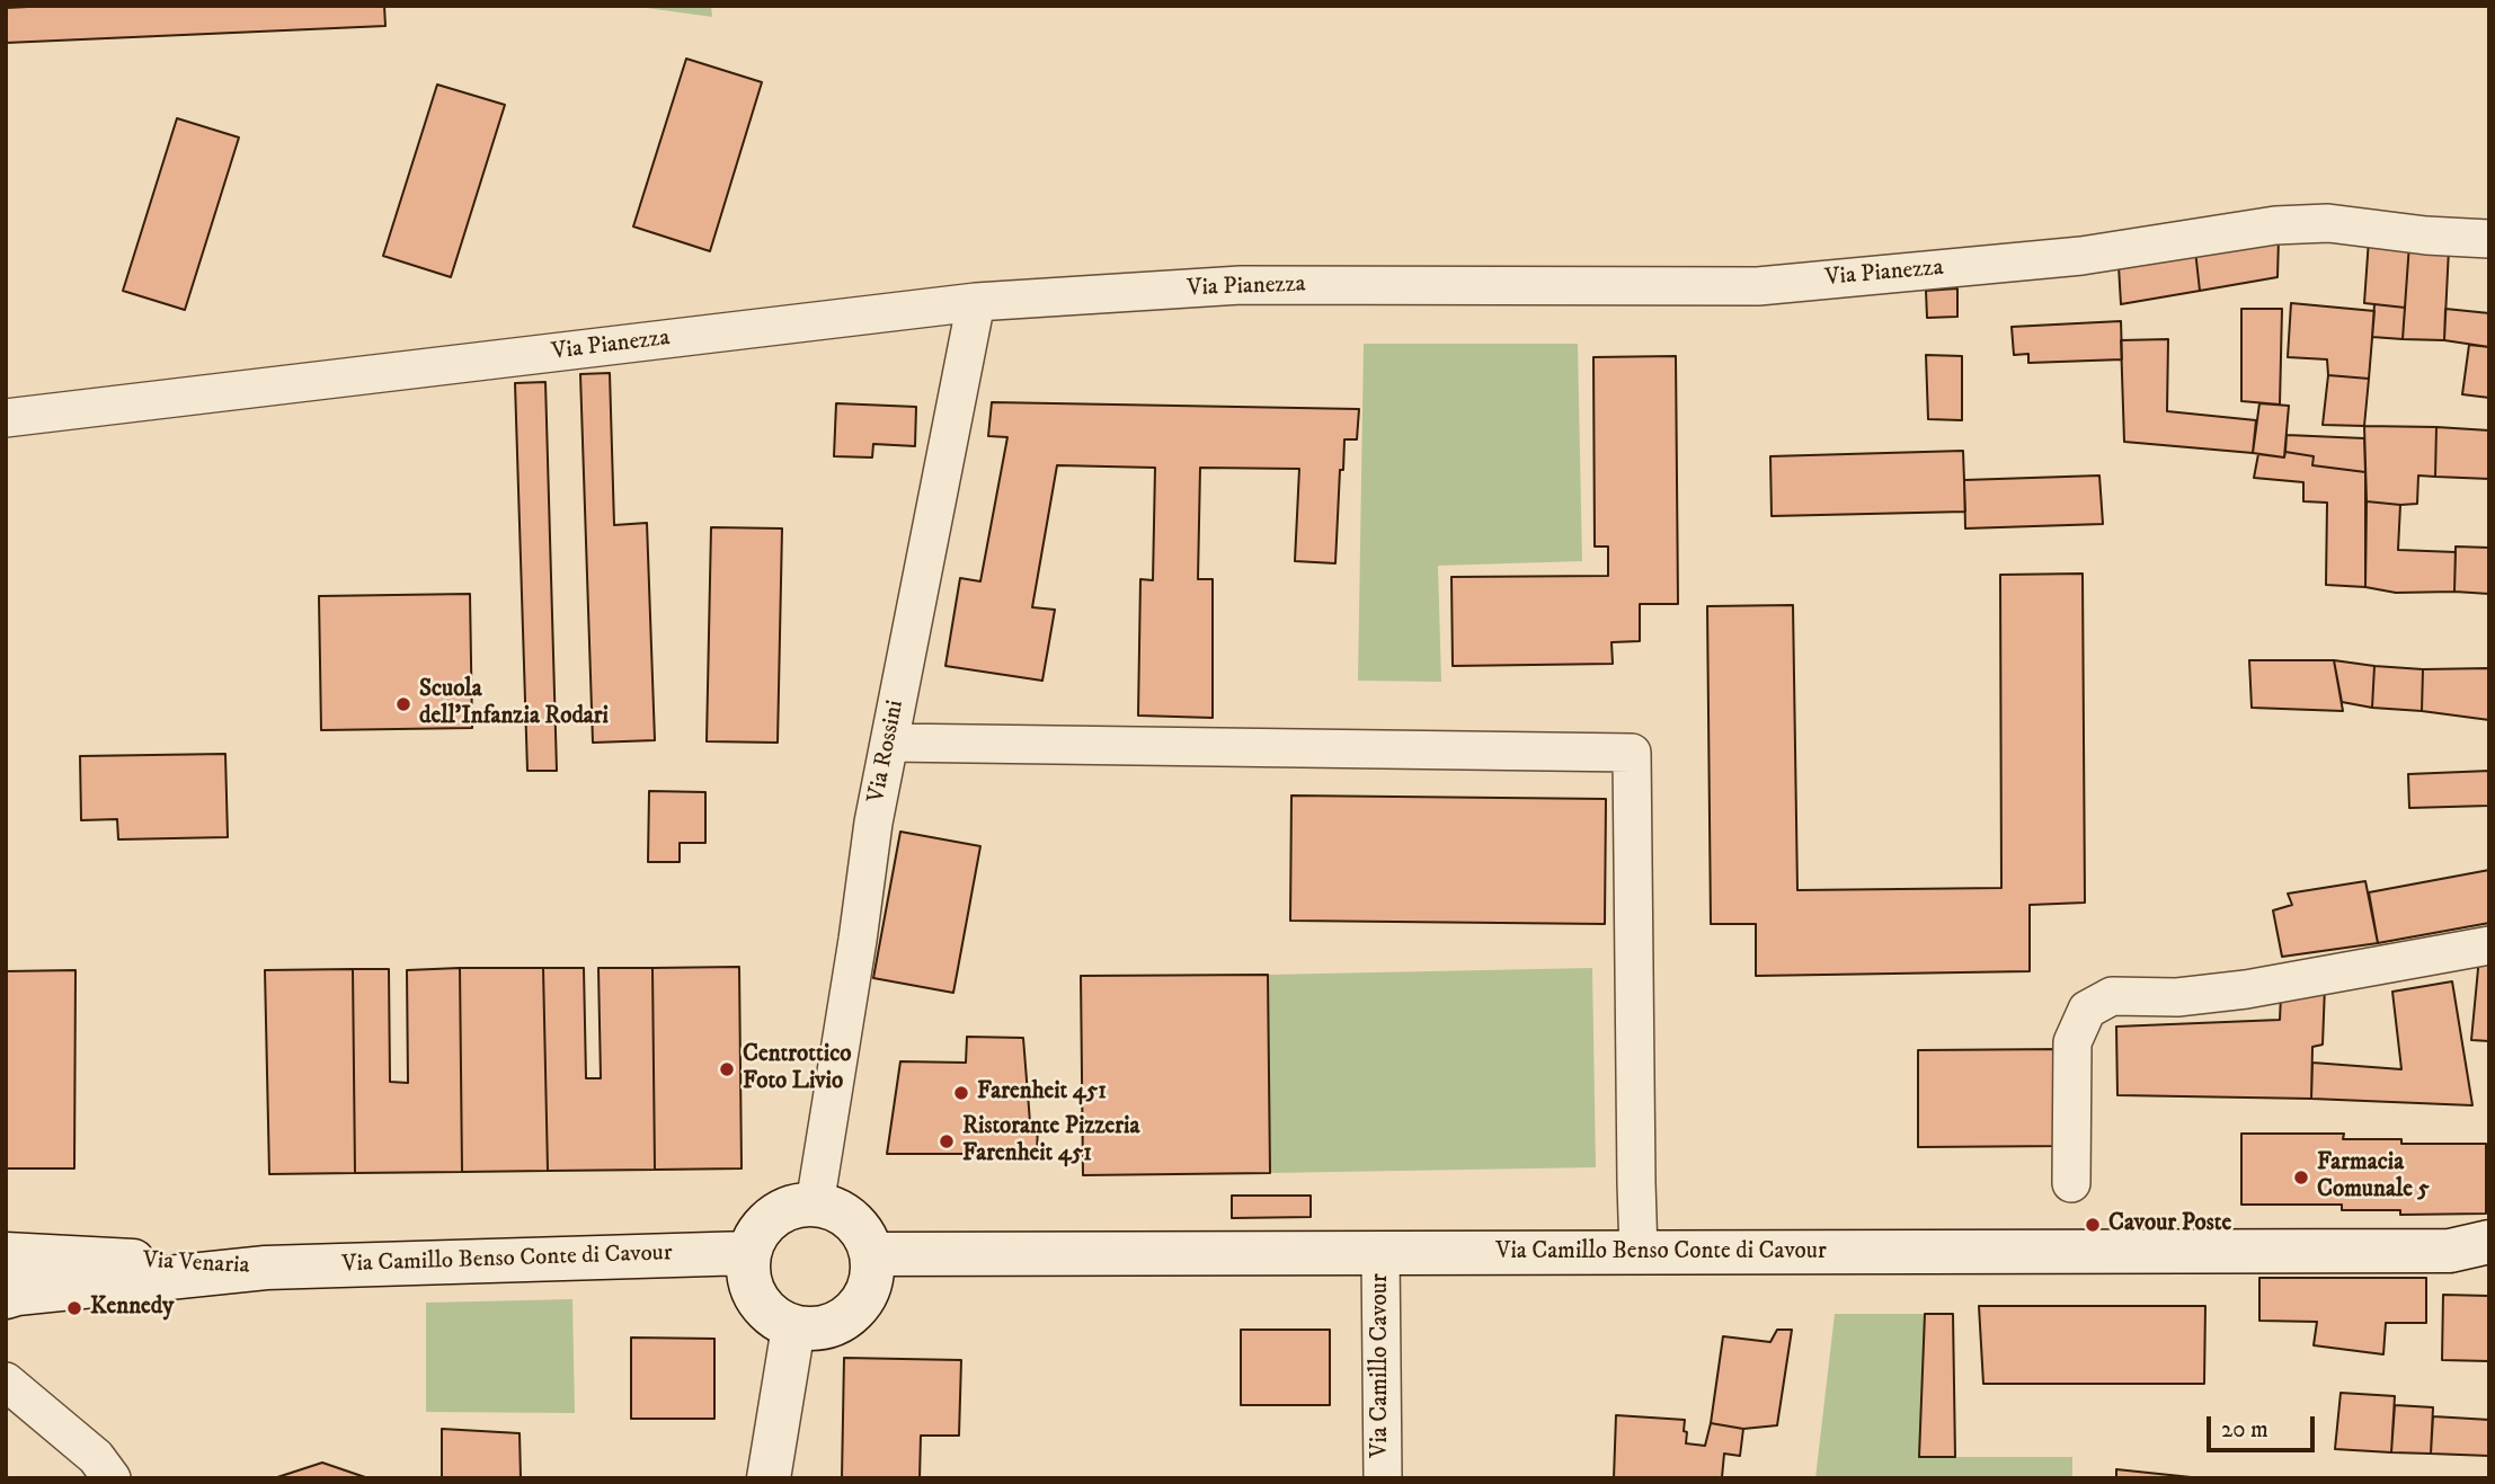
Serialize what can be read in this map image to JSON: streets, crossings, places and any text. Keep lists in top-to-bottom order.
{
  "streets": {
    "main road": ["Via Camillo Benso Conte di Cavour", "Via Venaria"],
    "street": ["Via Pianezza", "Via Rossini", "Via Camillo Cavour"]
  },
  "crossings": [
    ["Via Pianezza", "Via Rossini"],
    ["Via Rossini", "Via Camillo Benso Conte di Cavour"],
    ["Via Camillo Benso Conte di Cavour", "Via Venaria"],
    ["Via Camillo Benso Conte di Cavour", "Via Camillo Cavour"]
  ],
  "places": [
    "Scuola dell'Infanzia Rodari",
    "Centrottico Foto Livio",
    "Farenheit 451",
    "Ristorante Pizzeria Farenheit 451",
    "Farmacia Comunale 5",
    "Cavour Poste",
    "Kennedy"
  ],
  "scale_bar": "20 m"
}
